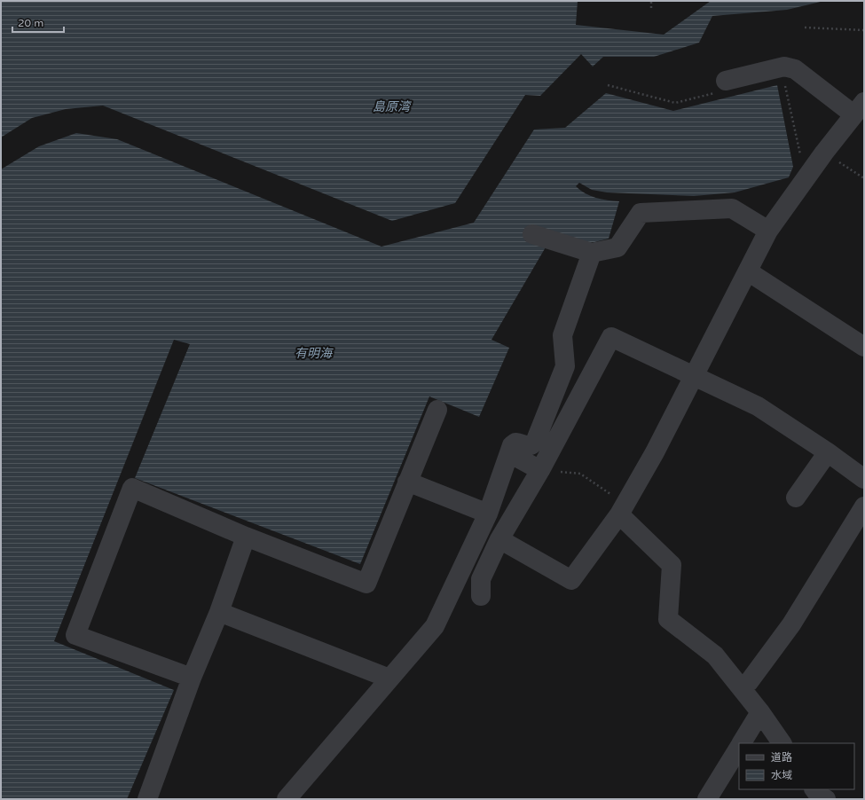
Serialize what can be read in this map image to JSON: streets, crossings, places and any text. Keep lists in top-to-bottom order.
{
  "water": ["島原湾", "有明海"],
  "legend": ["道路", "水域"],
  "scale_bar": "20 m"
}
